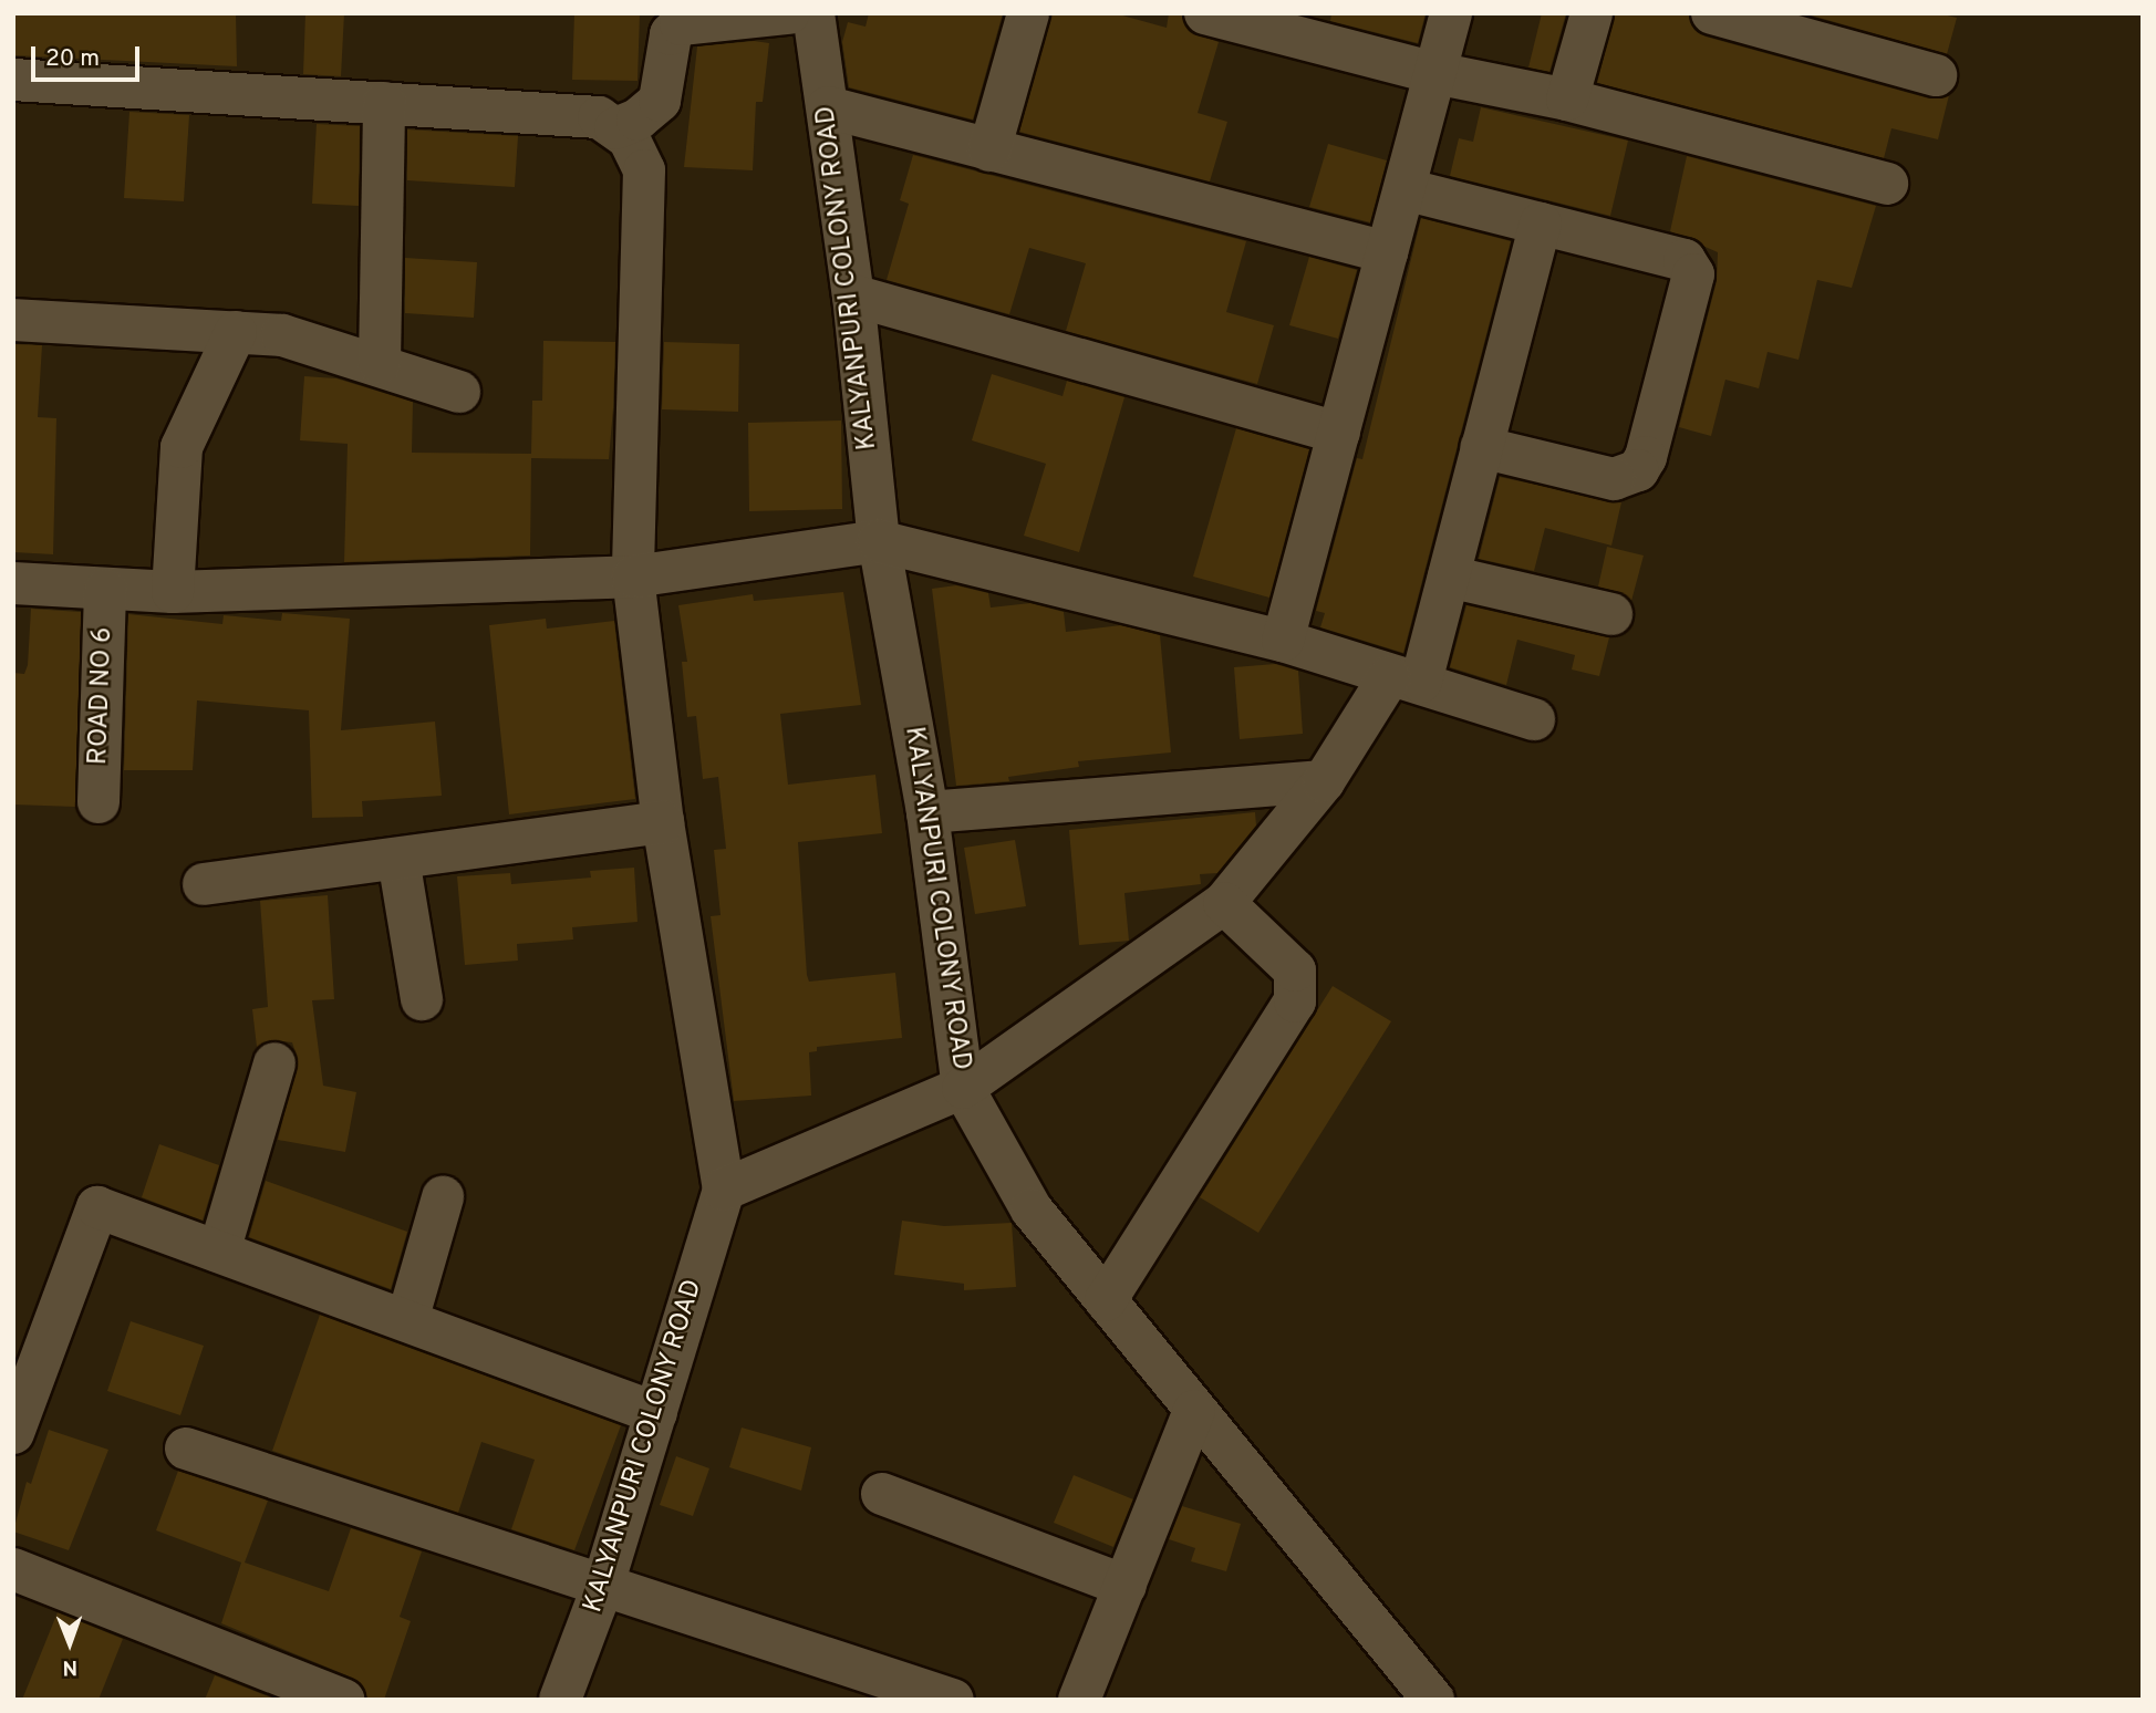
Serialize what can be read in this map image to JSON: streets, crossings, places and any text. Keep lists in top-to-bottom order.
{
  "streets": {
    "street": ["KALYANPURI COLONY ROAD", "ROAD NO 6"]
  },
  "scale_bar": "20 m",
  "north": "bottom"
}
